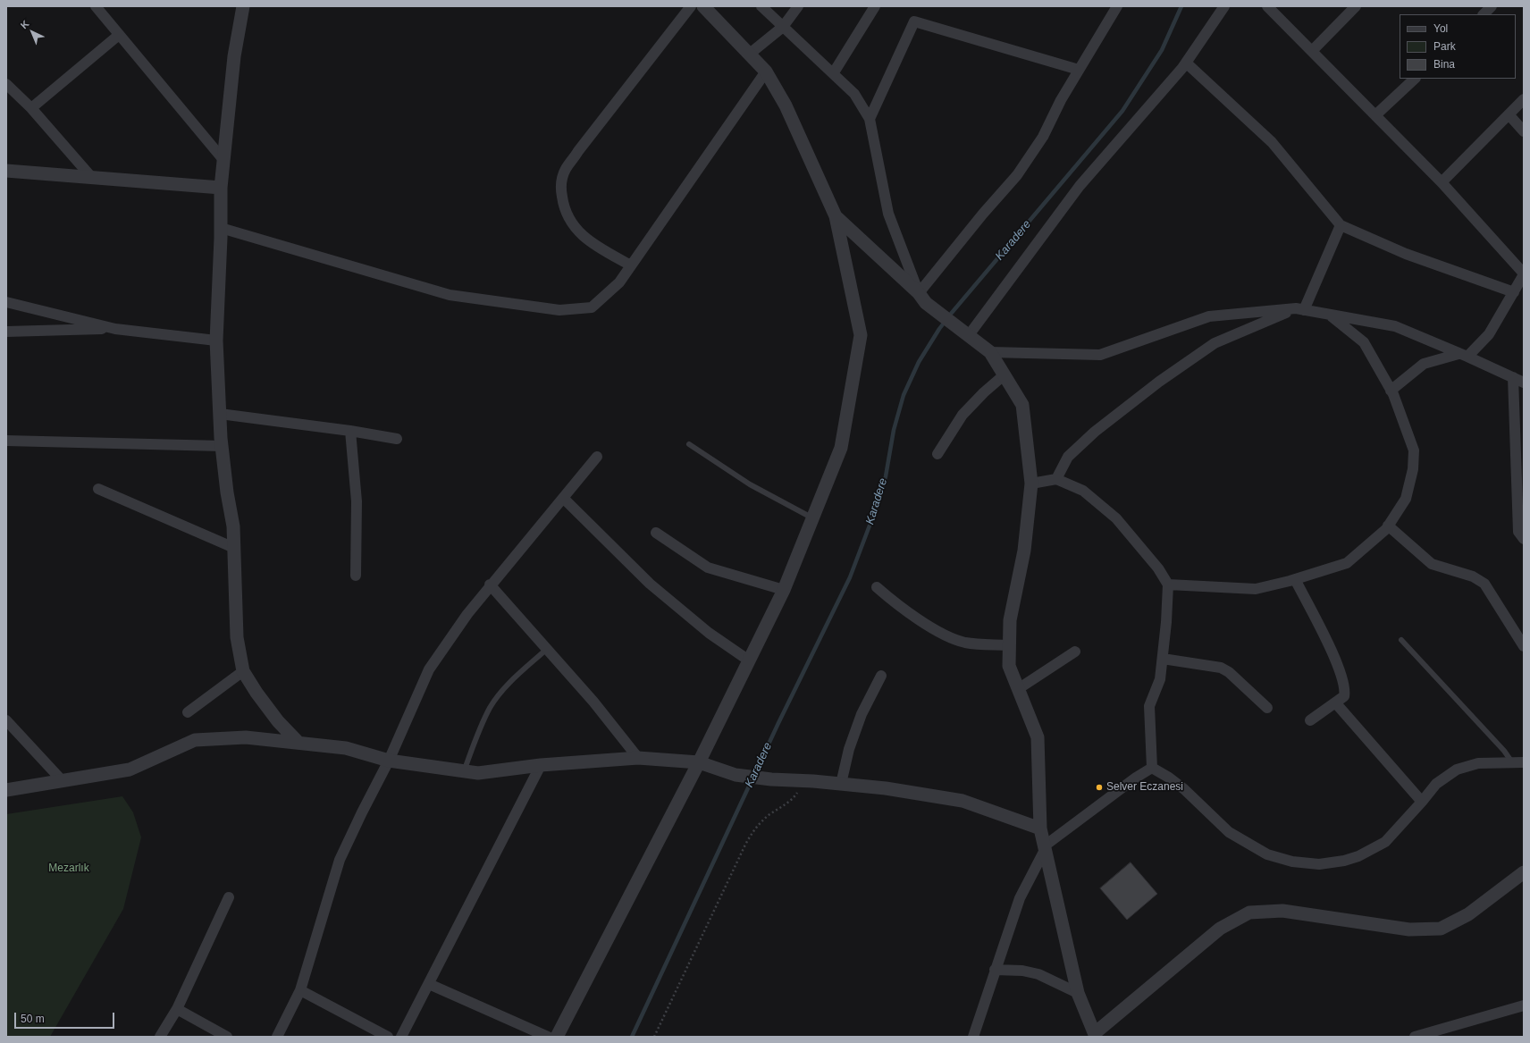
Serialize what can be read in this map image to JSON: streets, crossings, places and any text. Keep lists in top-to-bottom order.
{
  "water": ["Karadere"],
  "parks": ["Mezarlık"],
  "places": ["Selver Eczanesi"],
  "legend": ["Yol", "Park", "Bina"],
  "scale_bar": "50 m",
  "north": "top left"
}
